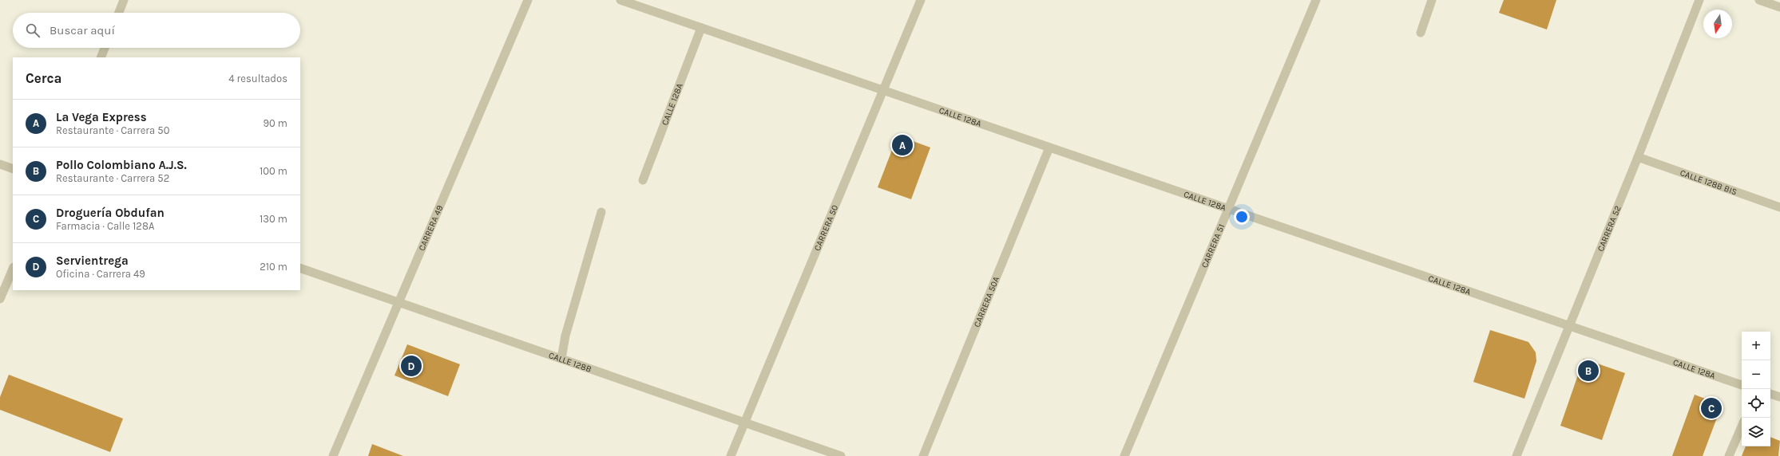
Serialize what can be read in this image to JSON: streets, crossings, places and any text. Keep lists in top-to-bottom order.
{
  "streets": {
    "street": [
      "CALLE 128A",
      "CALLE 128B BIS",
      "CARRERA 49",
      "CARRERA 50",
      "CARRERA 52",
      "CARRERA 51",
      "CARRERA 50A",
      "CALLE 128B"
    ]
  },
  "crossings": [
    ["CALLE 128A", "CARRERA 50"],
    ["CALLE 128A", "CARRERA 52"],
    ["CALLE 128A", "CARRERA 51"],
    ["CALLE 128A", "CARRERA 50A"],
    ["CALLE 128B BIS", "CARRERA 52"],
    ["CARRERA 49", "CALLE 128B"],
    ["CARRERA 50", "CALLE 128B"]
  ],
  "north": "bottom",
  "page": {
    "search": "Buscar aquí",
    "heading": ["Cerca", "4 resultados"],
    "list": [
      {
        "mark": "A",
        "name": "La Vega Express",
        "note": "Restaurante · Carrera 50",
        "value": "90 m"
      },
      {
        "mark": "B",
        "name": "Pollo Colombiano A.J.S.",
        "note": "Restaurante · Carrera 52",
        "value": "100 m"
      },
      {
        "mark": "C",
        "name": "Droguería Obdufan",
        "note": "Farmacia · Calle 128A",
        "value": "130 m"
      },
      {
        "mark": "D",
        "name": "Servientrega",
        "note": "Oficina · Carrera 49",
        "value": "210 m"
      }
    ],
    "pins": [
      "A",
      "D",
      "B",
      "C"
    ],
    "map_buttons": ["+", "−"]
  }
}
